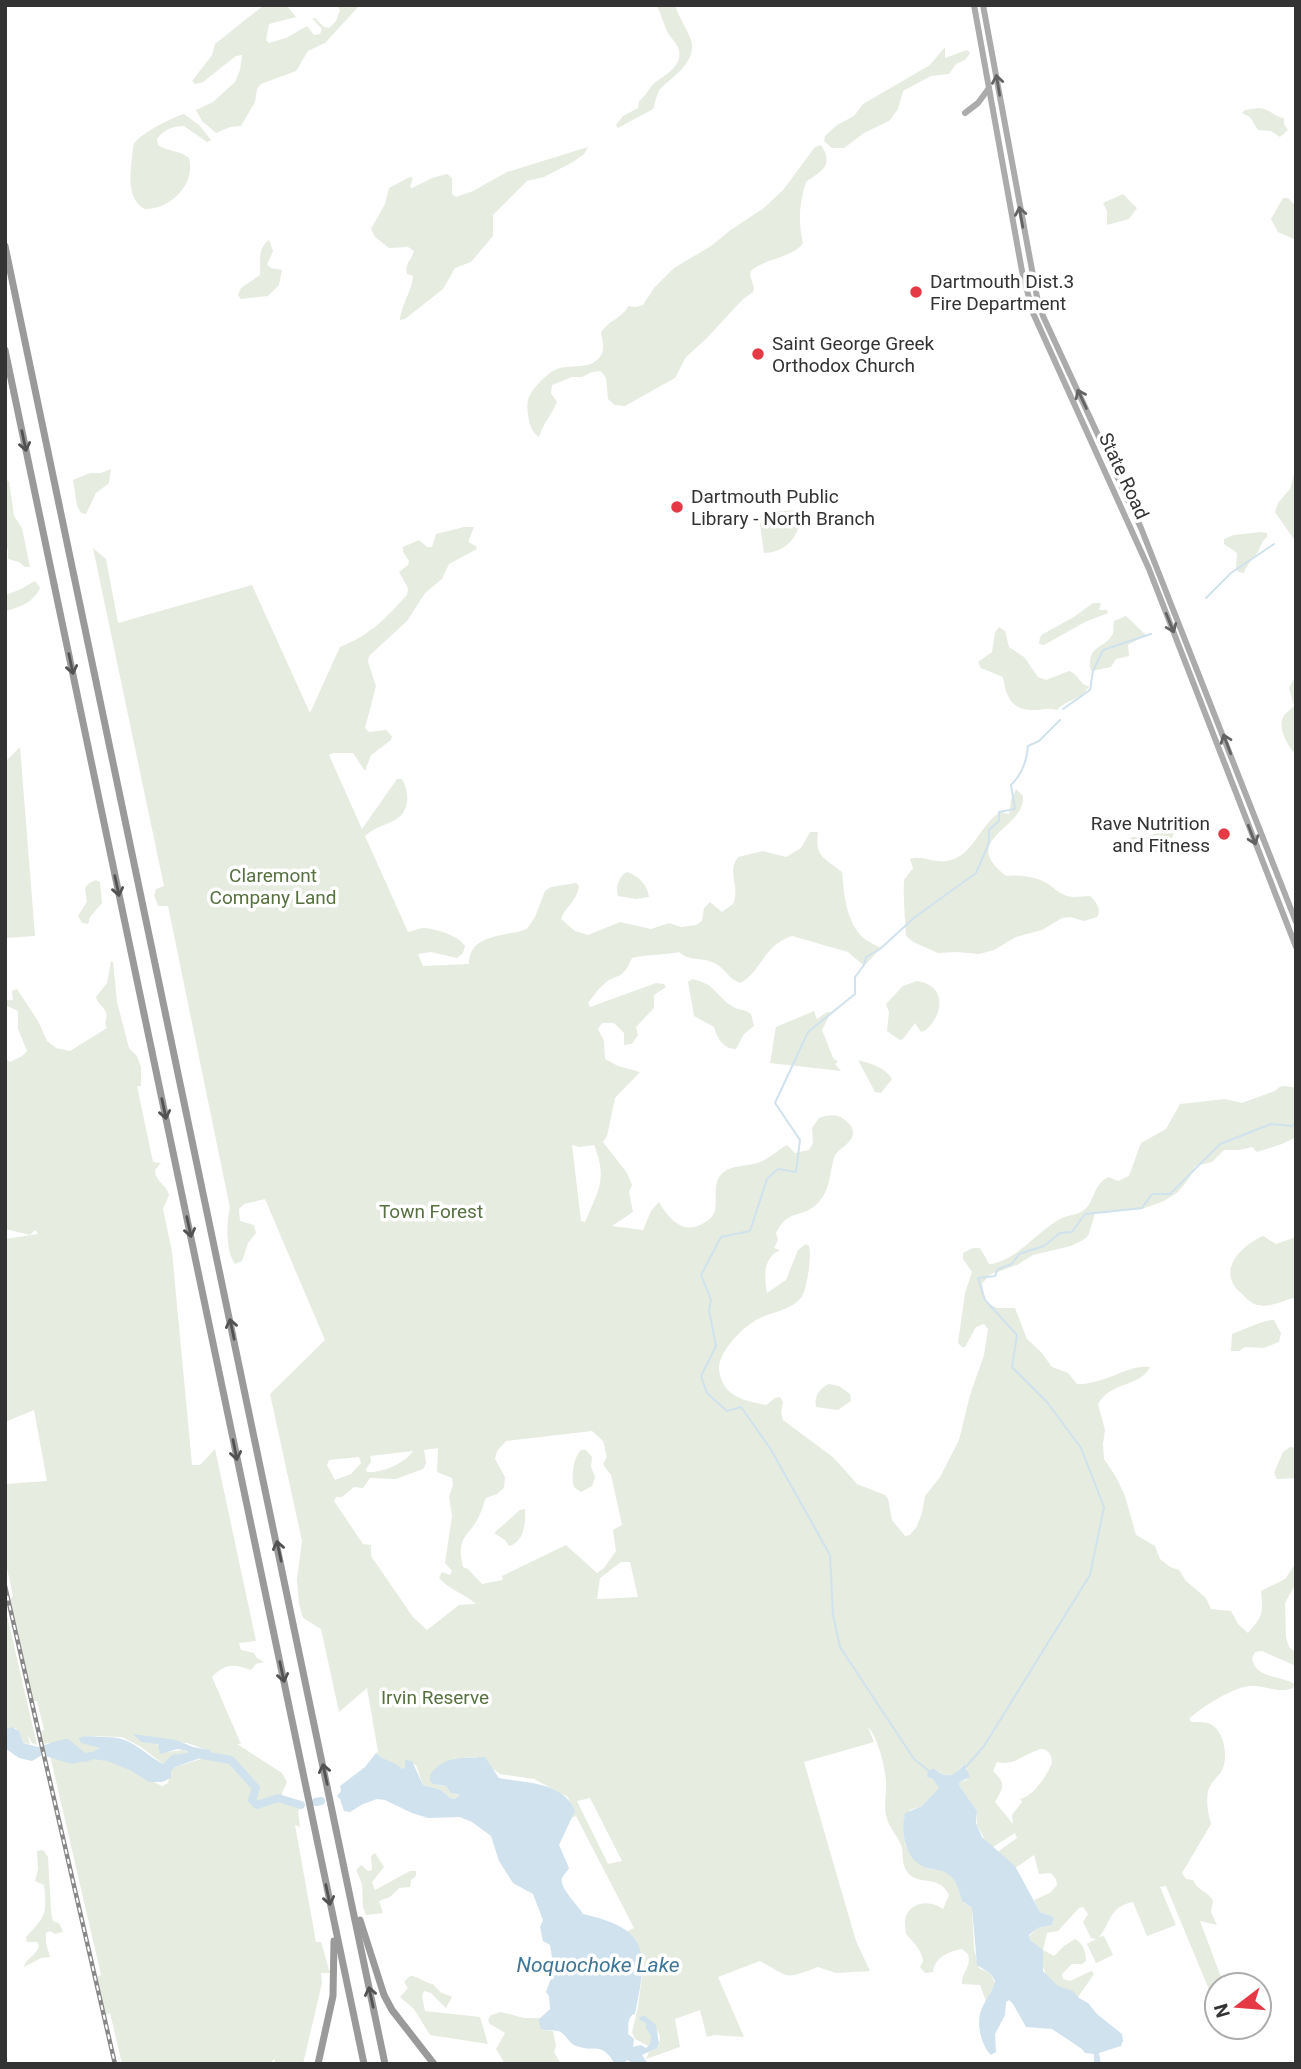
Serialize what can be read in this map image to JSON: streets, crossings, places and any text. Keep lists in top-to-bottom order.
{
  "streets": {
    "main road": ["State Road"]
  },
  "water": ["Noquochoke Lake"],
  "parks": ["Claremont Company Land", "Town Forest", "Irvin Reserve"],
  "places": [
    "Dartmouth Dist.3 Fire Department",
    "Saint George Greek Orthodox Church",
    "Dartmouth Public Library - North Branch",
    "Rave Nutrition and Fitness"
  ],
  "north": "left"
}
